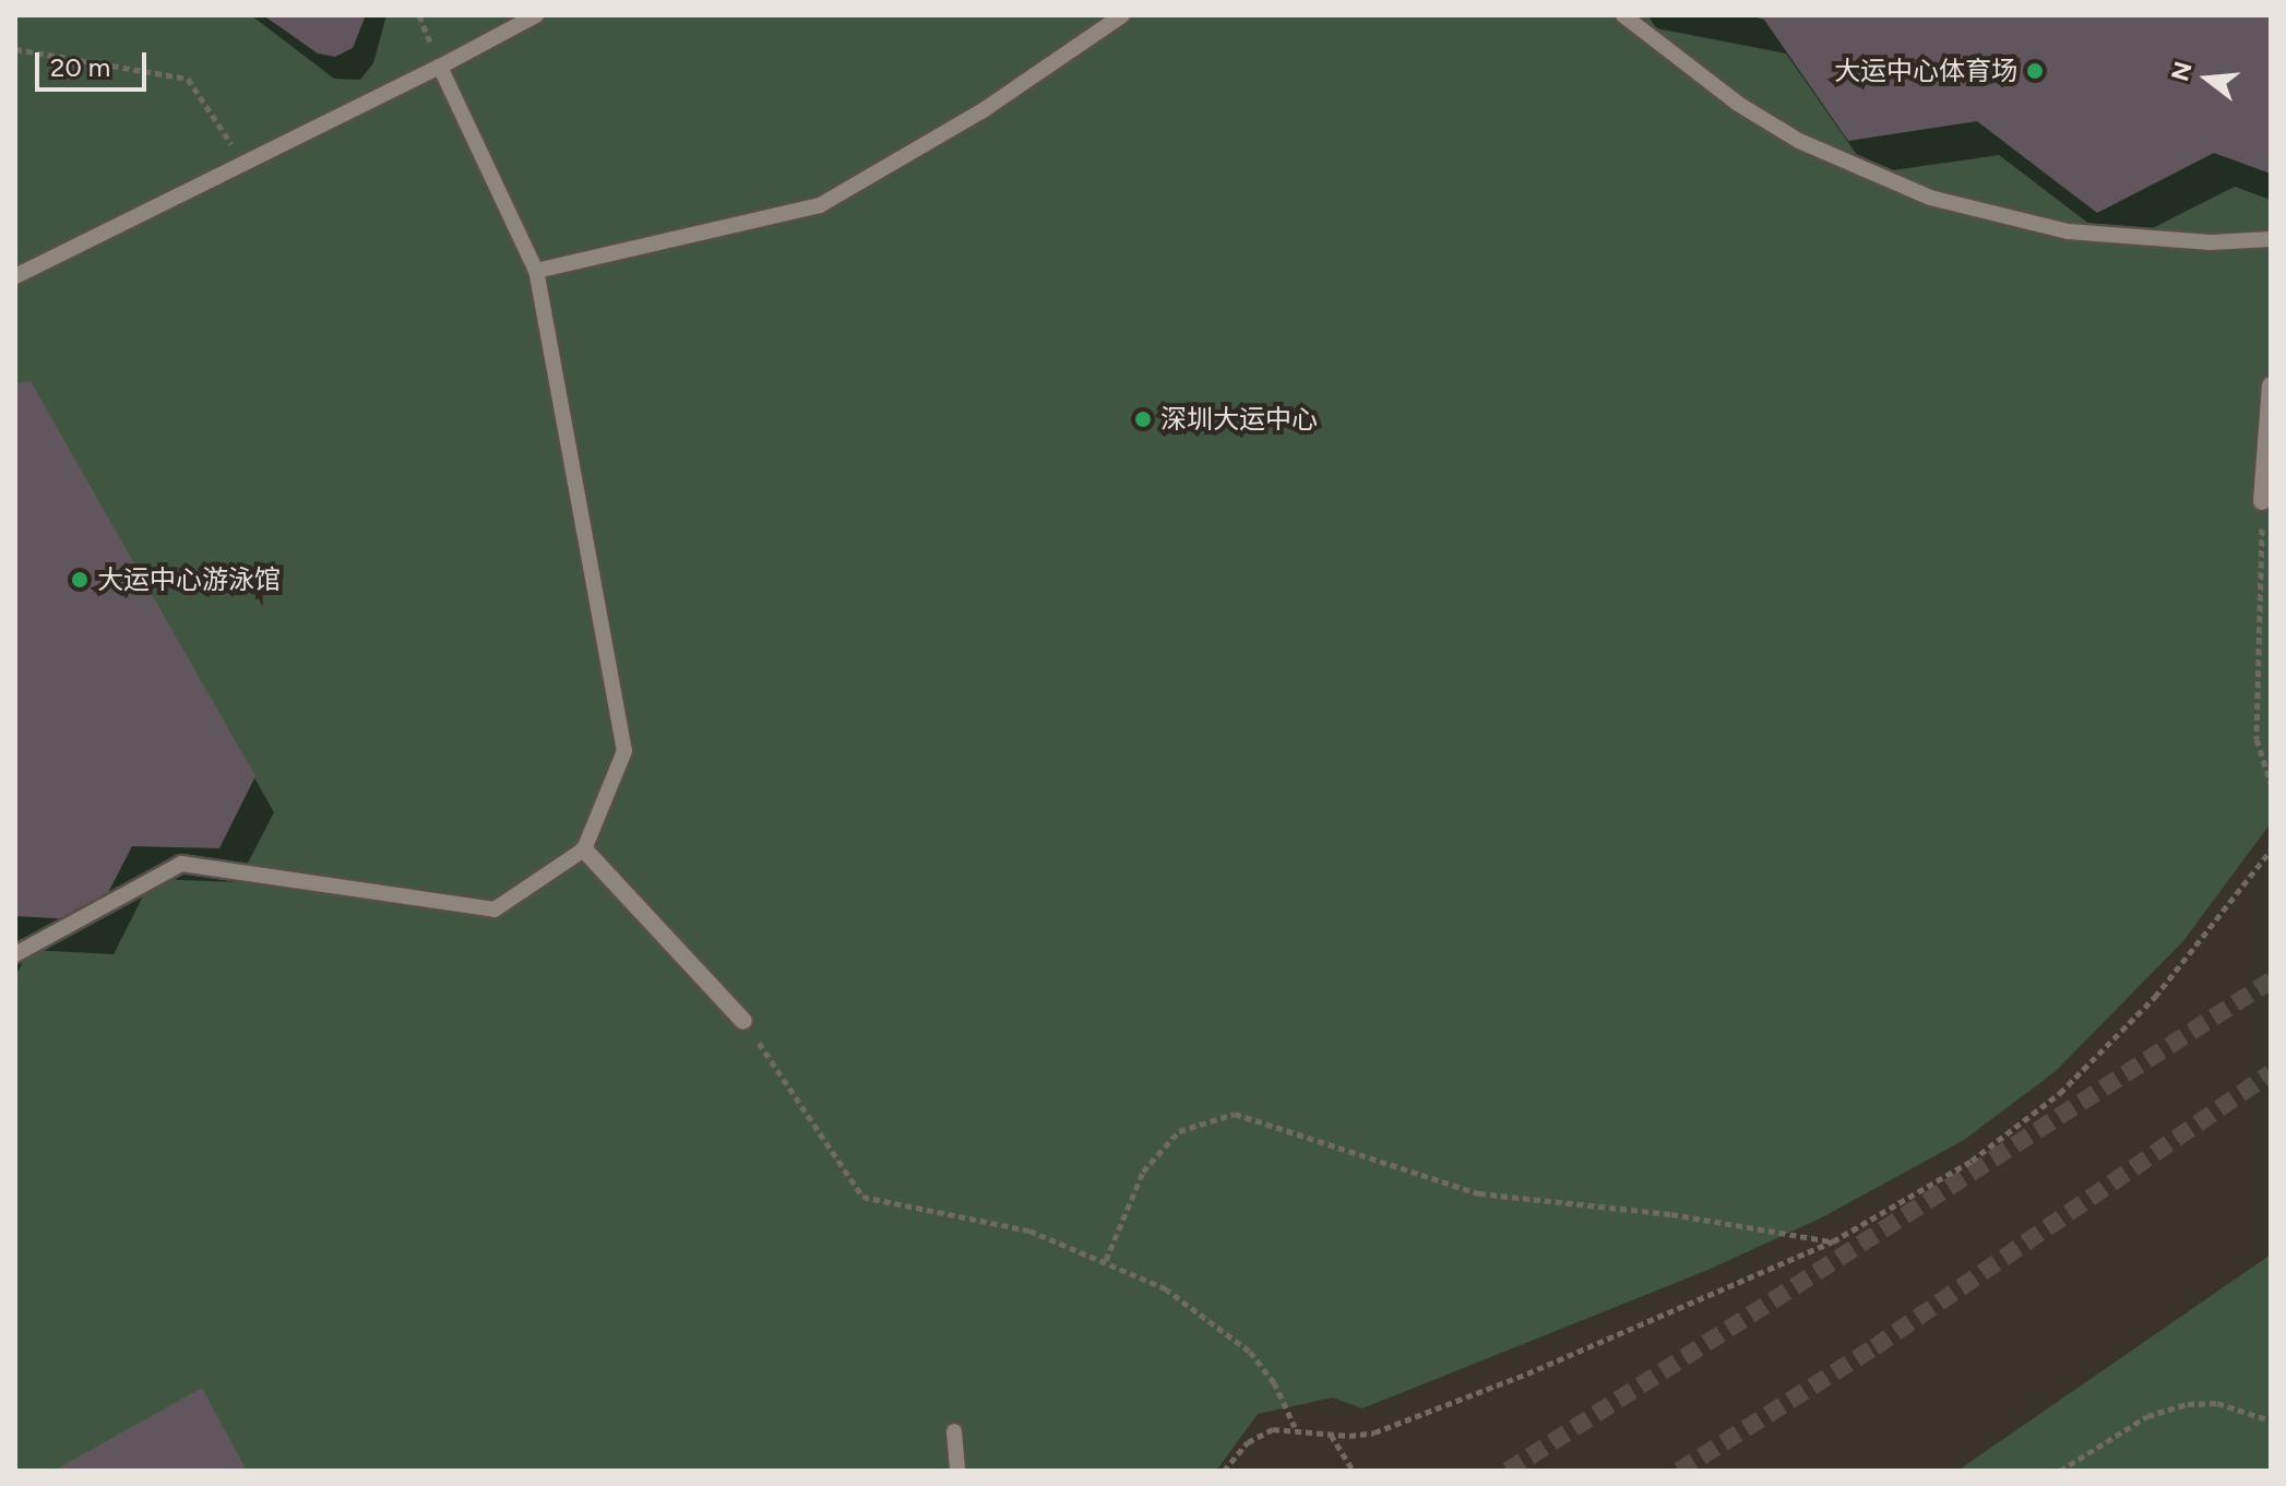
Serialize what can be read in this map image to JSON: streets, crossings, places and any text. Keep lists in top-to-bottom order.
{
  "places": ["大运中心体育场", "深圳大运中心", "大运中心游泳馆"],
  "scale_bar": "20 m",
  "north": "left"
}
